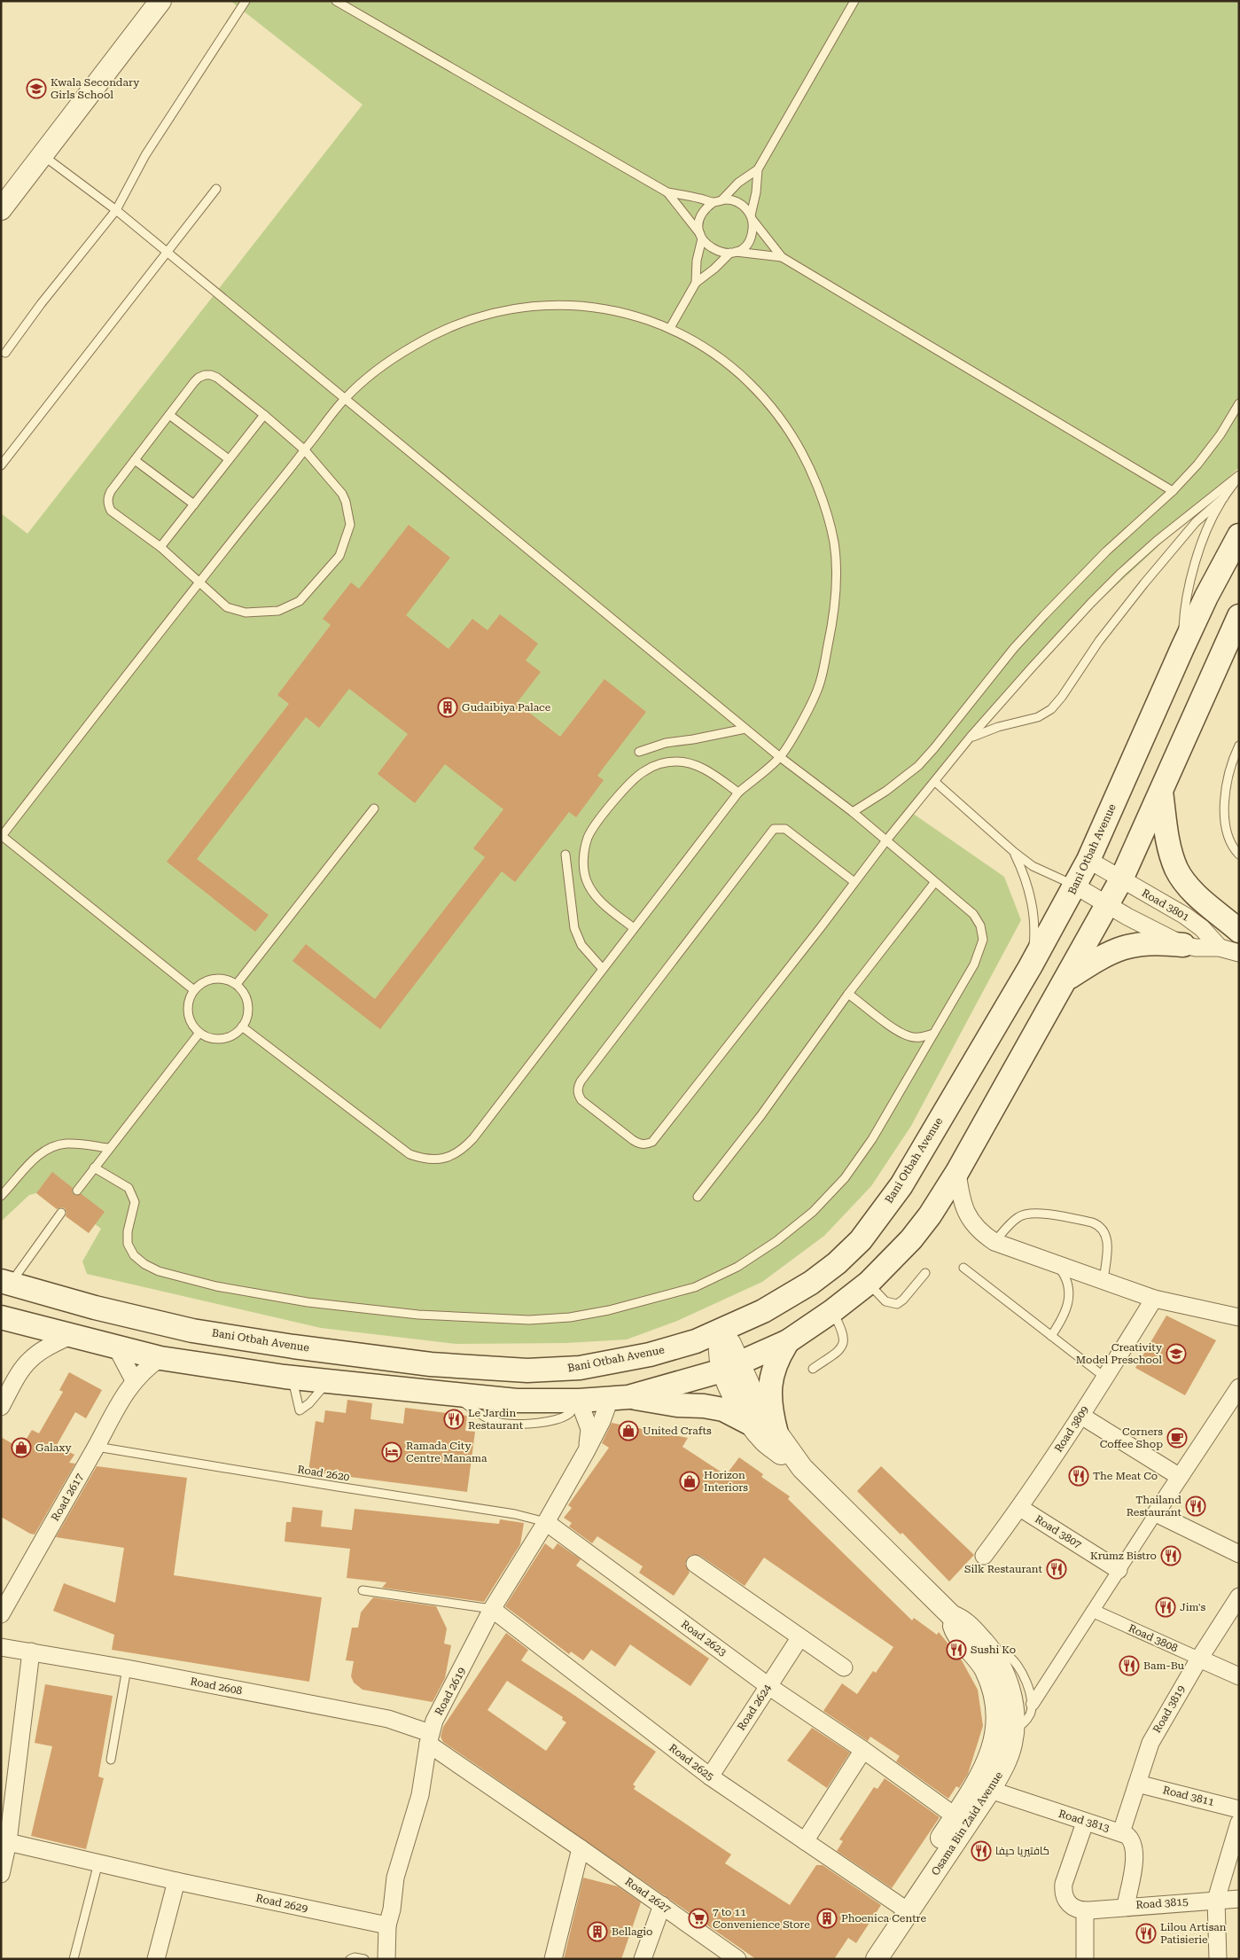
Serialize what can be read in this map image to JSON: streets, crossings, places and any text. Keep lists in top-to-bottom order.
{
  "streets": {
    "main road": ["Bani Otbah Avenue"],
    "street": [
      "Road 3801",
      "Road 3809",
      "Road 2617",
      "Road 3807",
      "Road 2623",
      "Road 3808",
      "Road 2608",
      "Road 2619",
      "Road 2624",
      "Road 3819",
      "Road 2625",
      "Road 3811",
      "Road 3813",
      "Osama Bin Zaid Avenue",
      "Road 2627",
      "Road 2629",
      "Road 3815"
    ],
    "lane": ["Road 2620"]
  },
  "crossings": [
    ["Bani Otbah Avenue", "Road 3801"],
    ["Bani Otbah Avenue", "Osama Bin Zaid Avenue"],
    ["Road 3809", "Road 3807"],
    ["Road 2620", "Road 2617"],
    ["Road 2620", "Road 2623"],
    ["Road 2620", "Road 2619"],
    ["Road 2623", "Road 2619"],
    ["Road 2623", "Road 2624"],
    ["Road 2623", "Osama Bin Zaid Avenue"],
    ["Road 3808", "Road 3819"],
    ["Road 2608", "Road 2619"],
    ["Road 2608", "Road 2627"],
    ["Road 2619", "Road 2625"],
    ["Road 2619", "Road 2627"],
    ["Road 2619", "Road 2629"],
    ["Road 2624", "Road 2625"],
    ["Road 3819", "Road 3811"],
    ["Road 3819", "Road 3813"],
    ["Road 2625", "Osama Bin Zaid Avenue"],
    ["Road 3813", "Osama Bin Zaid Avenue"],
    ["Road 3813", "Road 3815"]
  ],
  "places": {
    "school or university": ["Kwala Secondary Girls School", "Creativity Model Preschool"],
    "building": ["Gudaibiya Palace", "Phoenica Centre", "Bellagio"],
    "restaurant": [
      "Le Jardin Restaurant",
      "The Meat Co",
      "Thailand Restaurant",
      "Krumz Bistro",
      "Silk Restaurant",
      "Jim's",
      "Sushi Ko",
      "Bam-Bu",
      "كافتيريا حيفا",
      "Lilou Artisan Patisierie"
    ],
    "shop": ["United Crafts", "Galaxy", "Horizon Interiors"],
    "cafe": ["Corners Coffee Shop"],
    "hotel": ["Ramada City Centre Manama"],
    "supermarket": ["7 to 11 Convenience Store"]
  }
}
